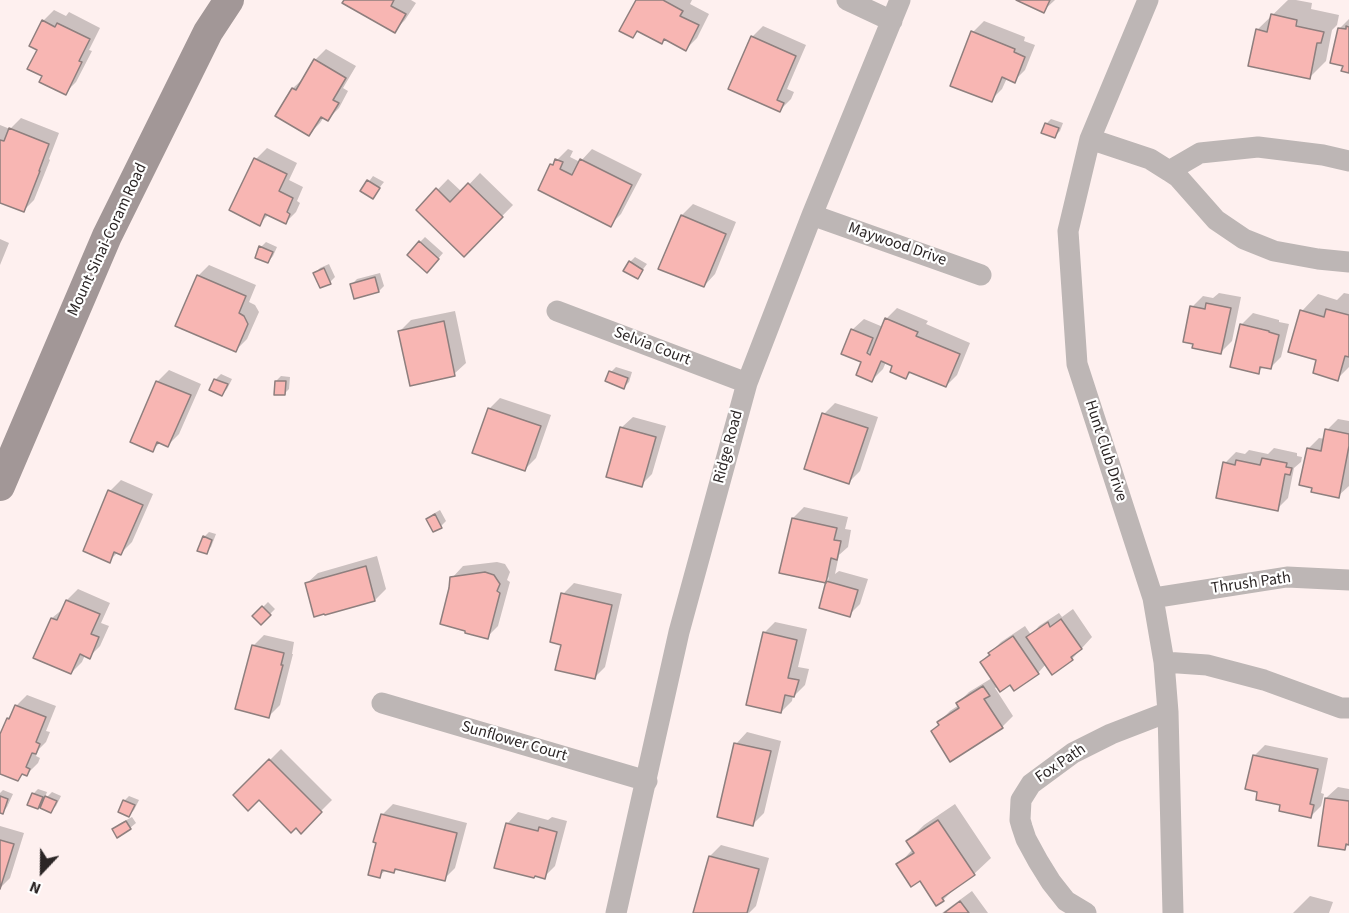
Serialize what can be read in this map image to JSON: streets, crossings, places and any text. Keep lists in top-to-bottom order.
{
  "streets": {
    "main road": ["Mount Sinai-Coram Road"],
    "street": [
      "Maywood Drive",
      "Selvia Court",
      "Ridge Road",
      "Hunt Club Drive",
      "Thrush Path",
      "Sunflower Court",
      "Fox Path"
    ]
  },
  "crossings": [
    ["Maywood Drive", "Ridge Road"],
    ["Selvia Court", "Ridge Road"],
    ["Ridge Road", "Sunflower Court"],
    ["Hunt Club Drive", "Thrush Path"],
    ["Hunt Club Drive", "Fox Path"]
  ],
  "north": "bottom"
}
